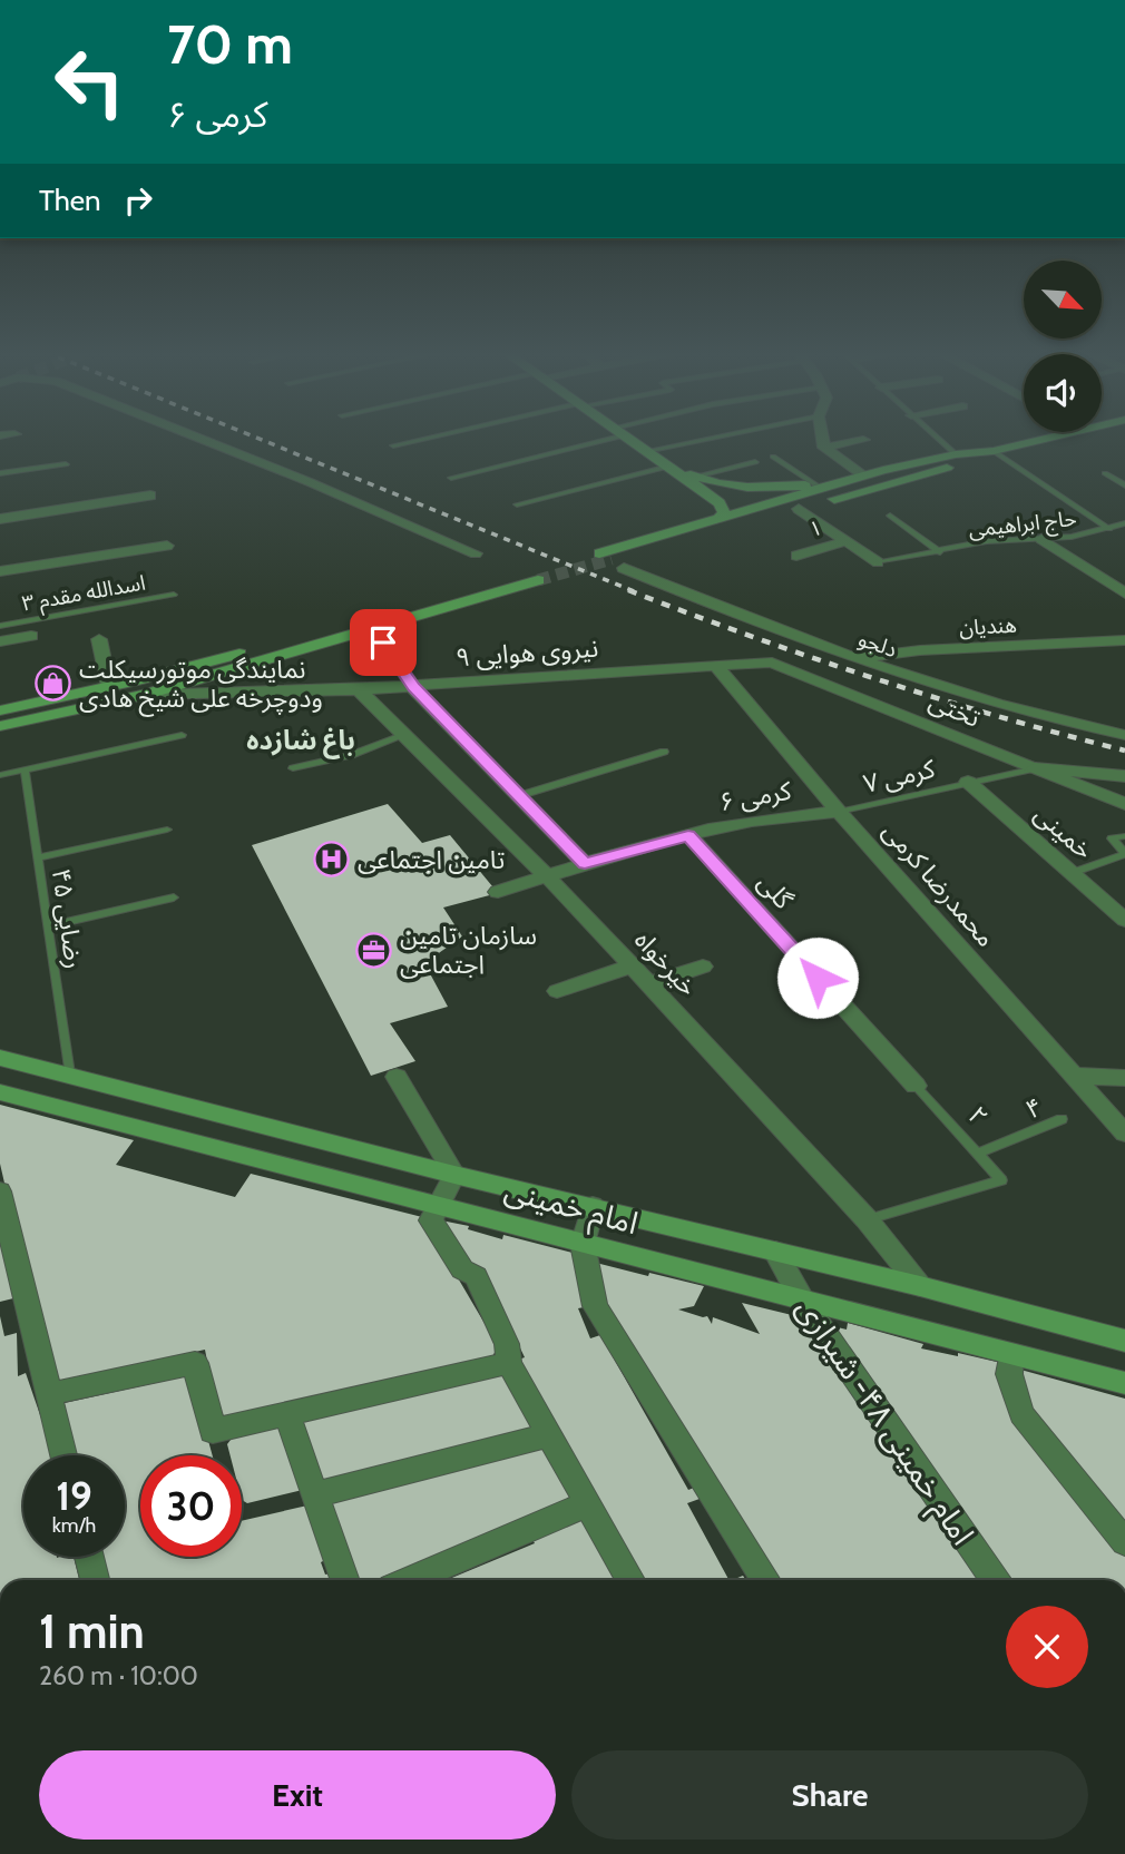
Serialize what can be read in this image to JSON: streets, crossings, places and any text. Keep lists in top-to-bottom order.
{
  "streets": {
    "main road": ["امام خمینی"],
    "street": [
      "۱",
      "هندیان",
      "دلجو",
      "نیروی هوایی ۹",
      "تختی",
      "کرمی ۶",
      "خمینی",
      "محمدرضا کرمی",
      "گلی",
      "خیرخواه",
      "امام خمینی ۴۸- شیرازی"
    ],
    "lane": [
      "حاج ابراهیمی",
      "۳ اسدالله مقدم",
      "کرمی ۷",
      "رضایی ۴۵",
      "۴",
      "۲"
    ]
  },
  "crossings": [
    ["هندیان", "دلجو"],
    ["نیروی هوایی ۹", "تختی"],
    ["نیروی هوایی ۹", "محمدرضا کرمی"],
    ["نیروی هوایی ۹", "خیرخواه"],
    ["تختی", "کرمی ۷"],
    ["کرمی ۷", "کرمی ۶"],
    ["کرمی ۷", "خمینی"],
    ["کرمی ۷", "محمدرضا کرمی"],
    ["کرمی ۶", "محمدرضا کرمی"],
    ["کرمی ۶", "گلی"],
    ["کرمی ۶", "خیرخواه"],
    ["گلی", "۲"],
    ["رضایی ۴۵", "امام خمینی"],
    ["خیرخواه", "۲"],
    ["خیرخواه", "امام خمینی"],
    ["۴", "۲"],
    ["امام خمینی", "امام خمینی ۴۸- شیرازی"]
  ],
  "districts": ["باغ شازده"],
  "places": {
    "shop": ["نمایندگی موتورسیکلت ودوچرخه علی شیخ هادی"],
    "hospital": ["تامین اجتماعی"],
    "office": ["سازمان تامین اجتماعی"]
  },
  "north": "bottom right",
  "page": {
    "turn": ["70 m", "کرمی ۶"],
    "then": "Then",
    "speed": "19 km/h",
    "limit": "30",
    "heading": ["1 min", "260 m · 10:00"],
    "buttons": ["Exit", "Share"]
  }
}
